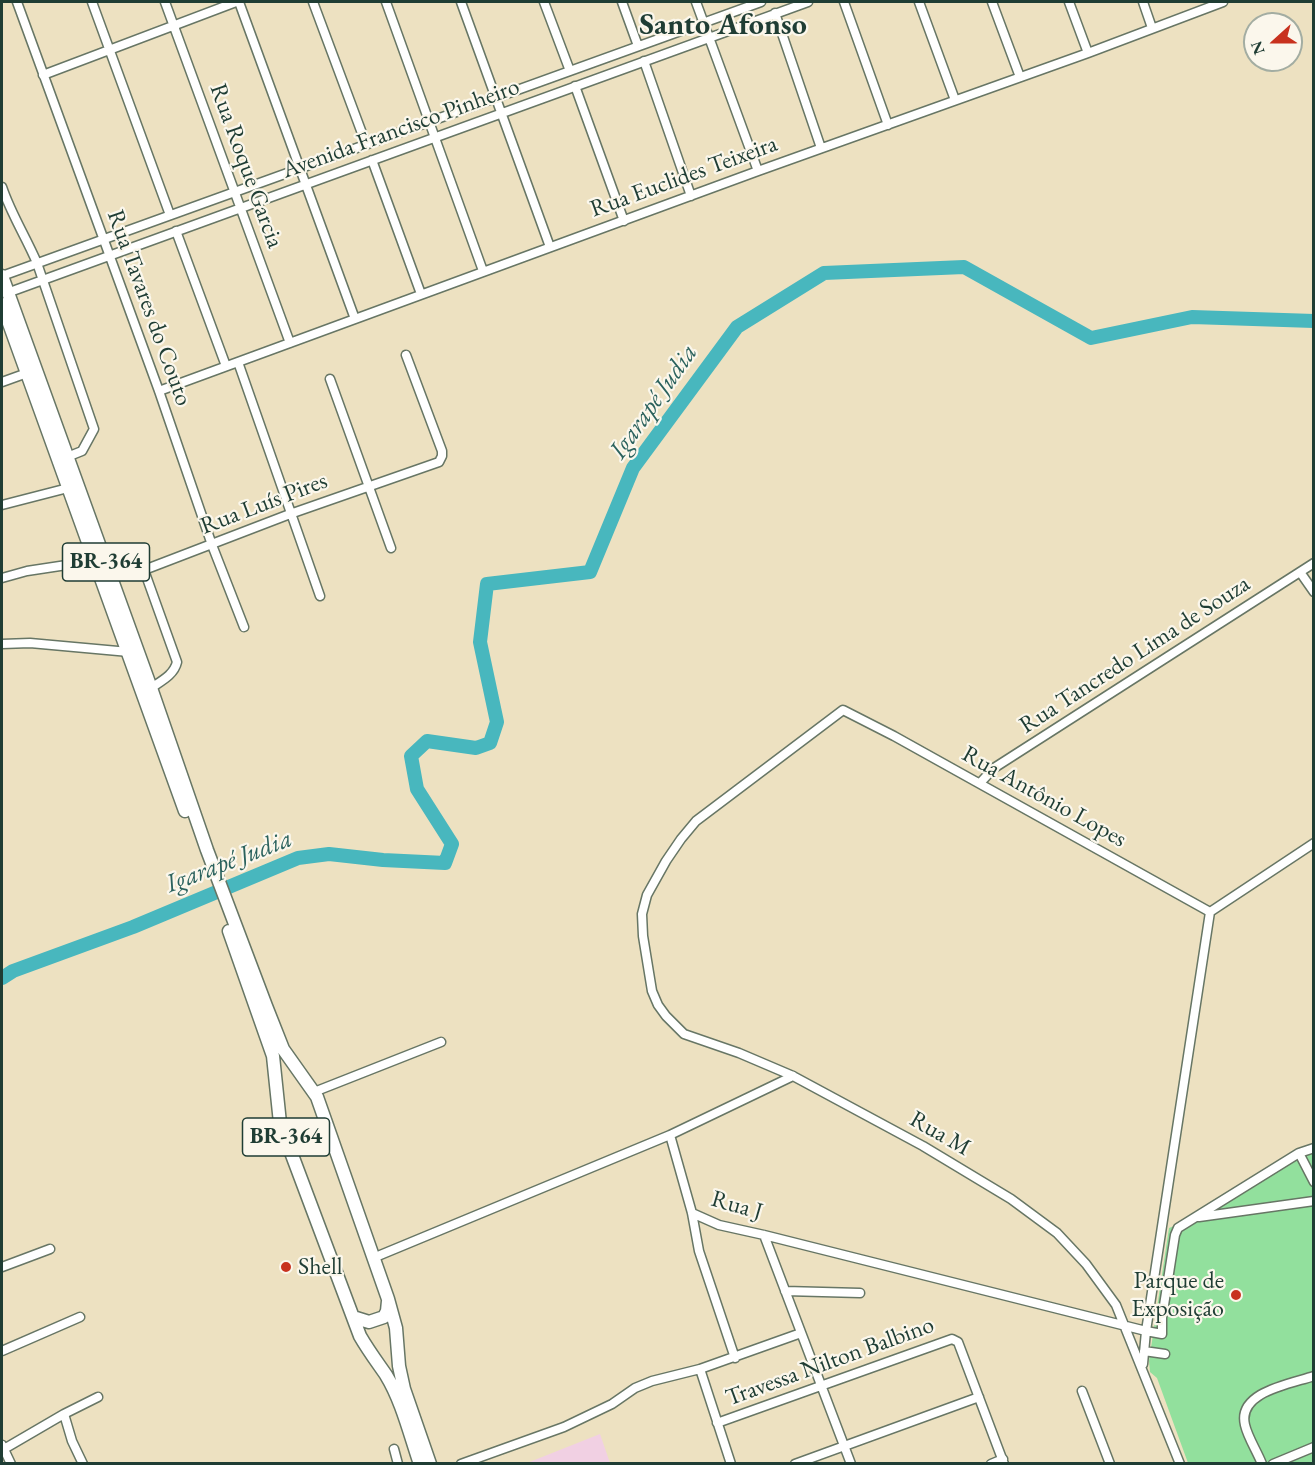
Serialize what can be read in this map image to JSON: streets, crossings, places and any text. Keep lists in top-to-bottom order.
{
  "streets": {
    "highway": ["BR-364"],
    "street": [
      "Avenida Francisco Pinheiro",
      "Rua Roque Garcia",
      "Rua Euclides Teixeira",
      "Rua Tavares do Couto",
      "Rua Luís Pires",
      "Rua Tancredo Lima de Souza",
      "Rua Antônio Lopes",
      "Rua M",
      "Rua J",
      "Travessa Nilton Balbino"
    ]
  },
  "crossings": [
    ["Avenida Francisco Pinheiro", "Rua Roque Garcia"],
    ["Avenida Francisco Pinheiro", "Rua Tavares do Couto"],
    ["Avenida Francisco Pinheiro", "BR-364"],
    ["Rua Roque Garcia", "Rua Euclides Teixeira"],
    ["Rua Euclides Teixeira", "Rua Tavares do Couto"],
    ["Rua Tavares do Couto", "Rua Luís Pires"],
    ["Rua Luís Pires", "BR-364"],
    ["Rua Tancredo Lima de Souza", "Rua Antônio Lopes"],
    ["Rua Antônio Lopes", "Rua M"],
    ["Rua M", "Rua J"]
  ],
  "districts": ["Santo Afonso"],
  "water": ["Igarapé Judia"],
  "places": ["Shell", "Parque de Exposição"],
  "north": "left"
}
